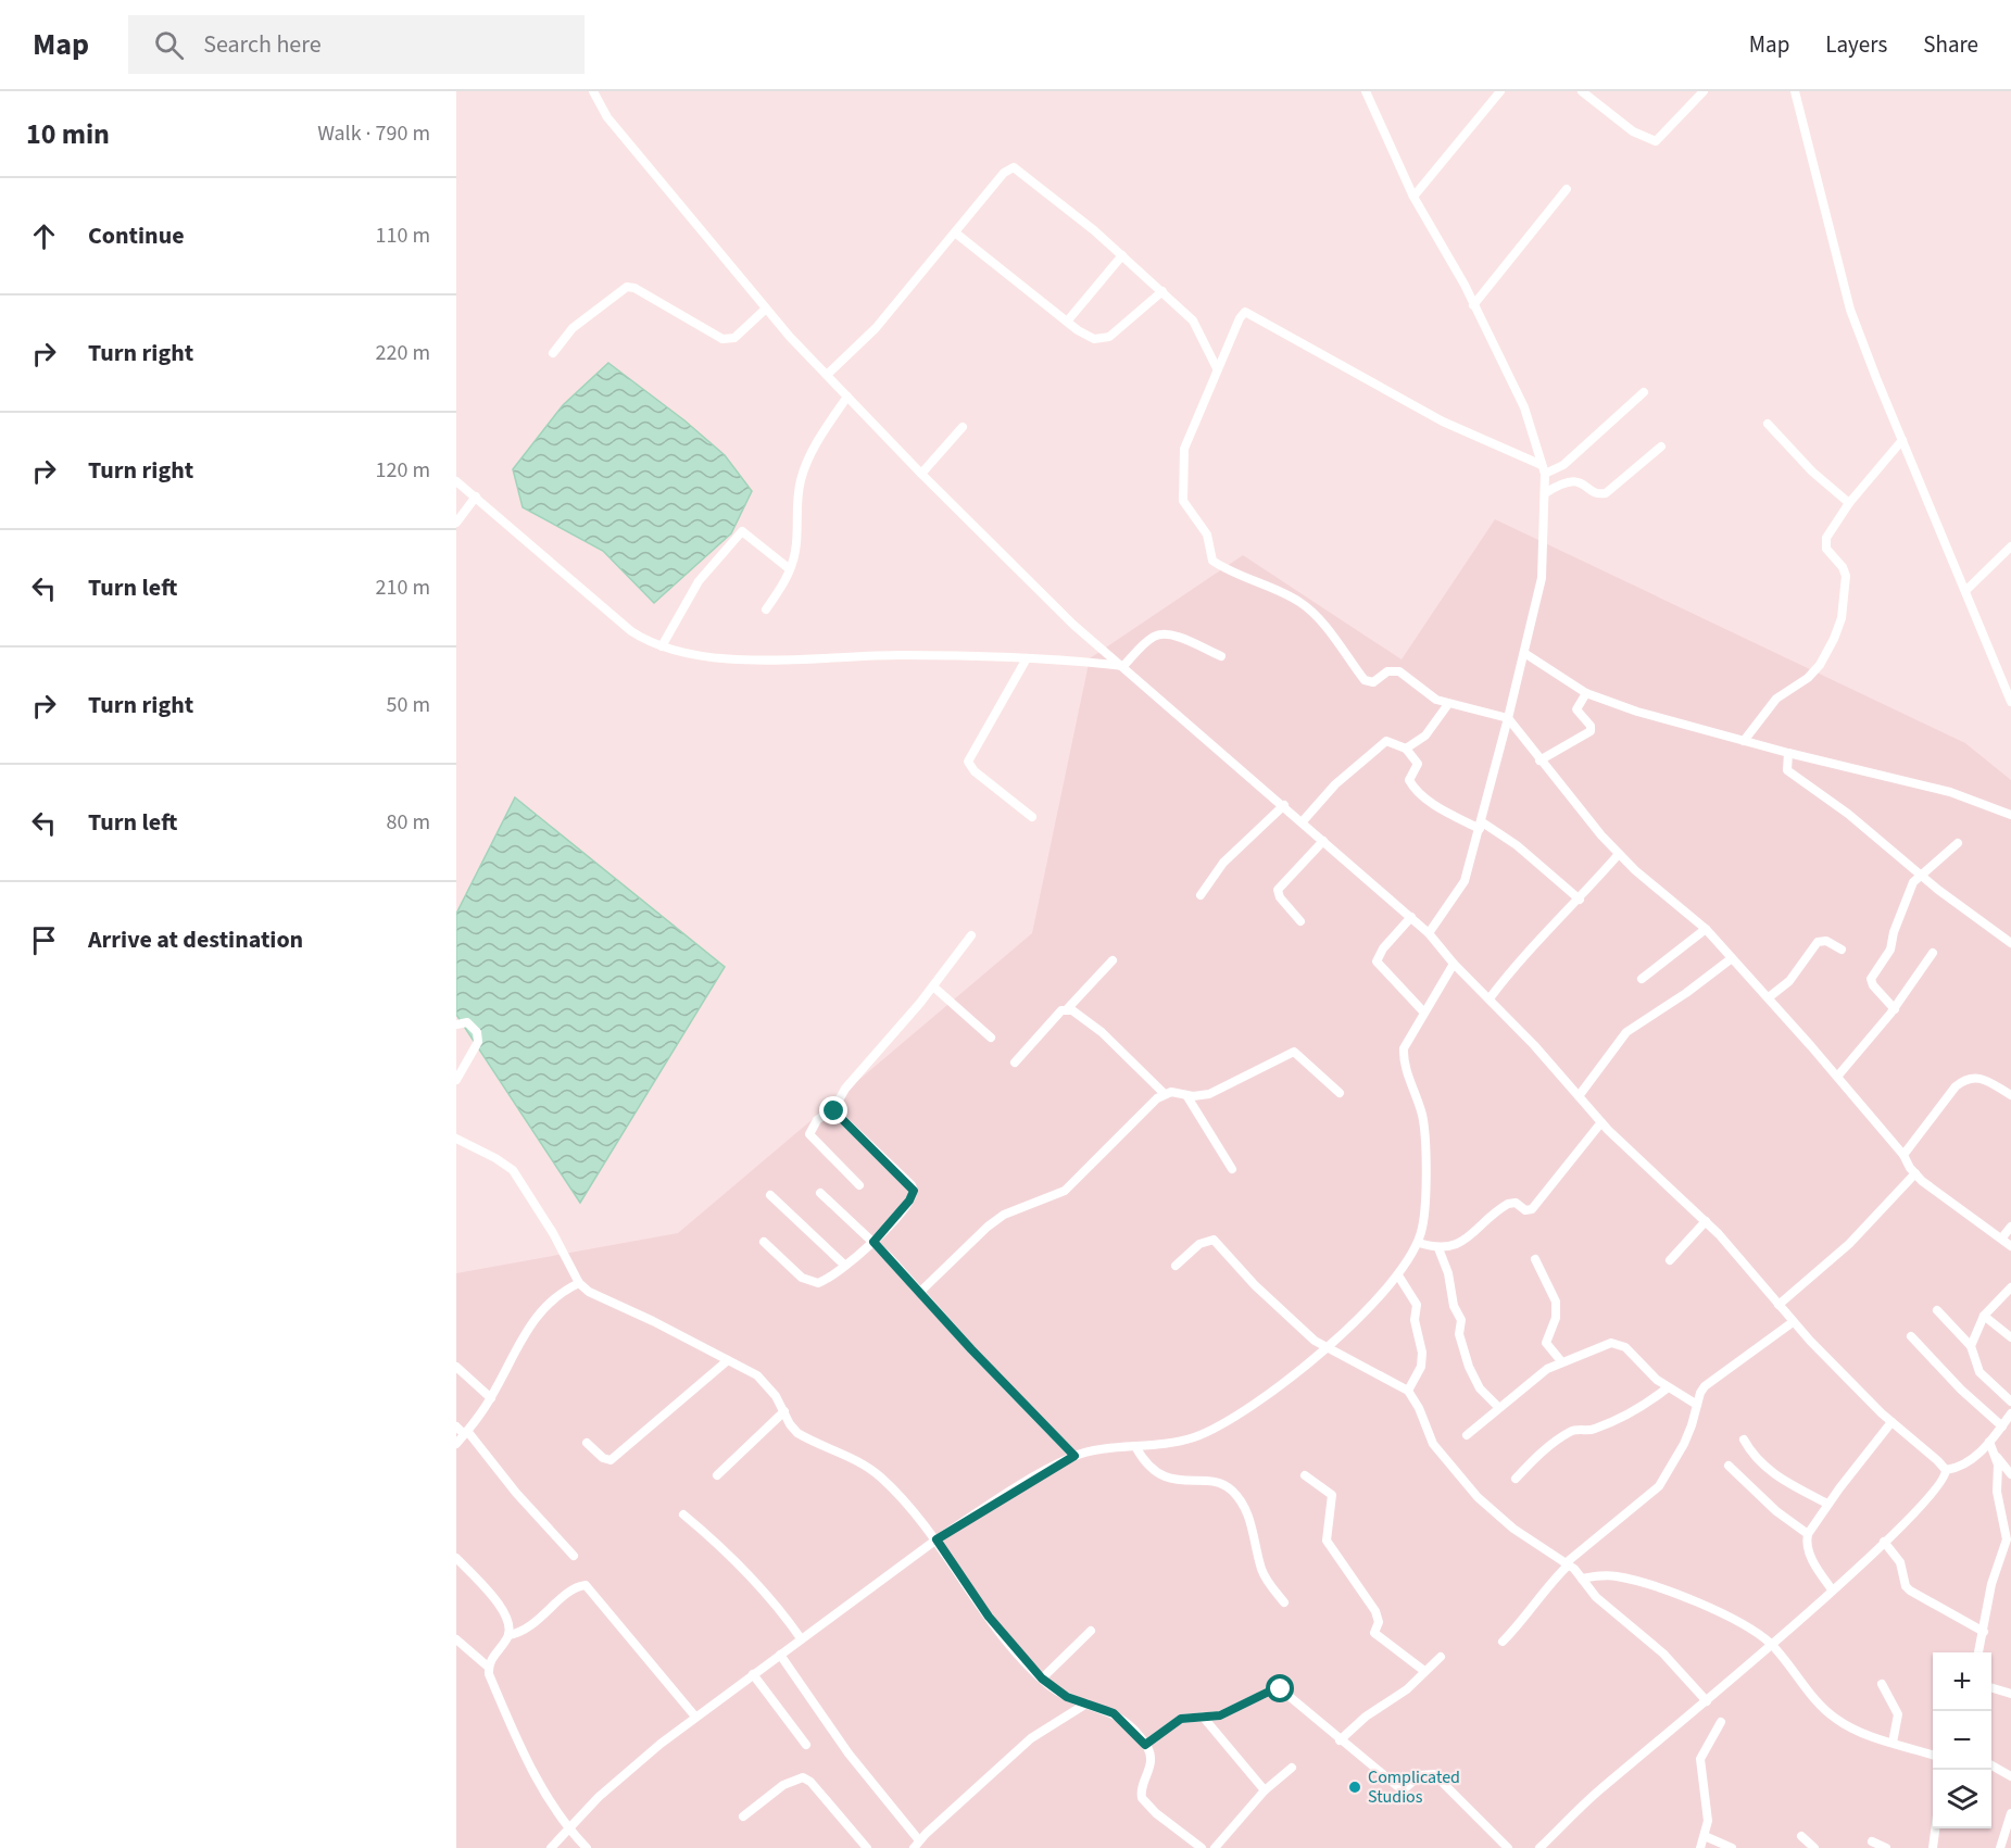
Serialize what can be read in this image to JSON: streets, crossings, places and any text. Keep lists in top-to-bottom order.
{
  "places": ["Complicated Studios"],
  "page": {
    "header": "Map",
    "search": "Search here",
    "nav": ["Map", "Layers", "Share"],
    "heading": ["10 min", "Walk · 790 m"],
    "list": [
      ["Continue", "110 m"],
      ["Turn right", "220 m"],
      ["Turn right", "120 m"],
      ["Turn left", "210 m"],
      ["Turn right", "50 m"],
      ["Turn left", "80 m"],
      "Arrive at destination"
    ],
    "map_buttons": ["+", "−"]
  }
}
